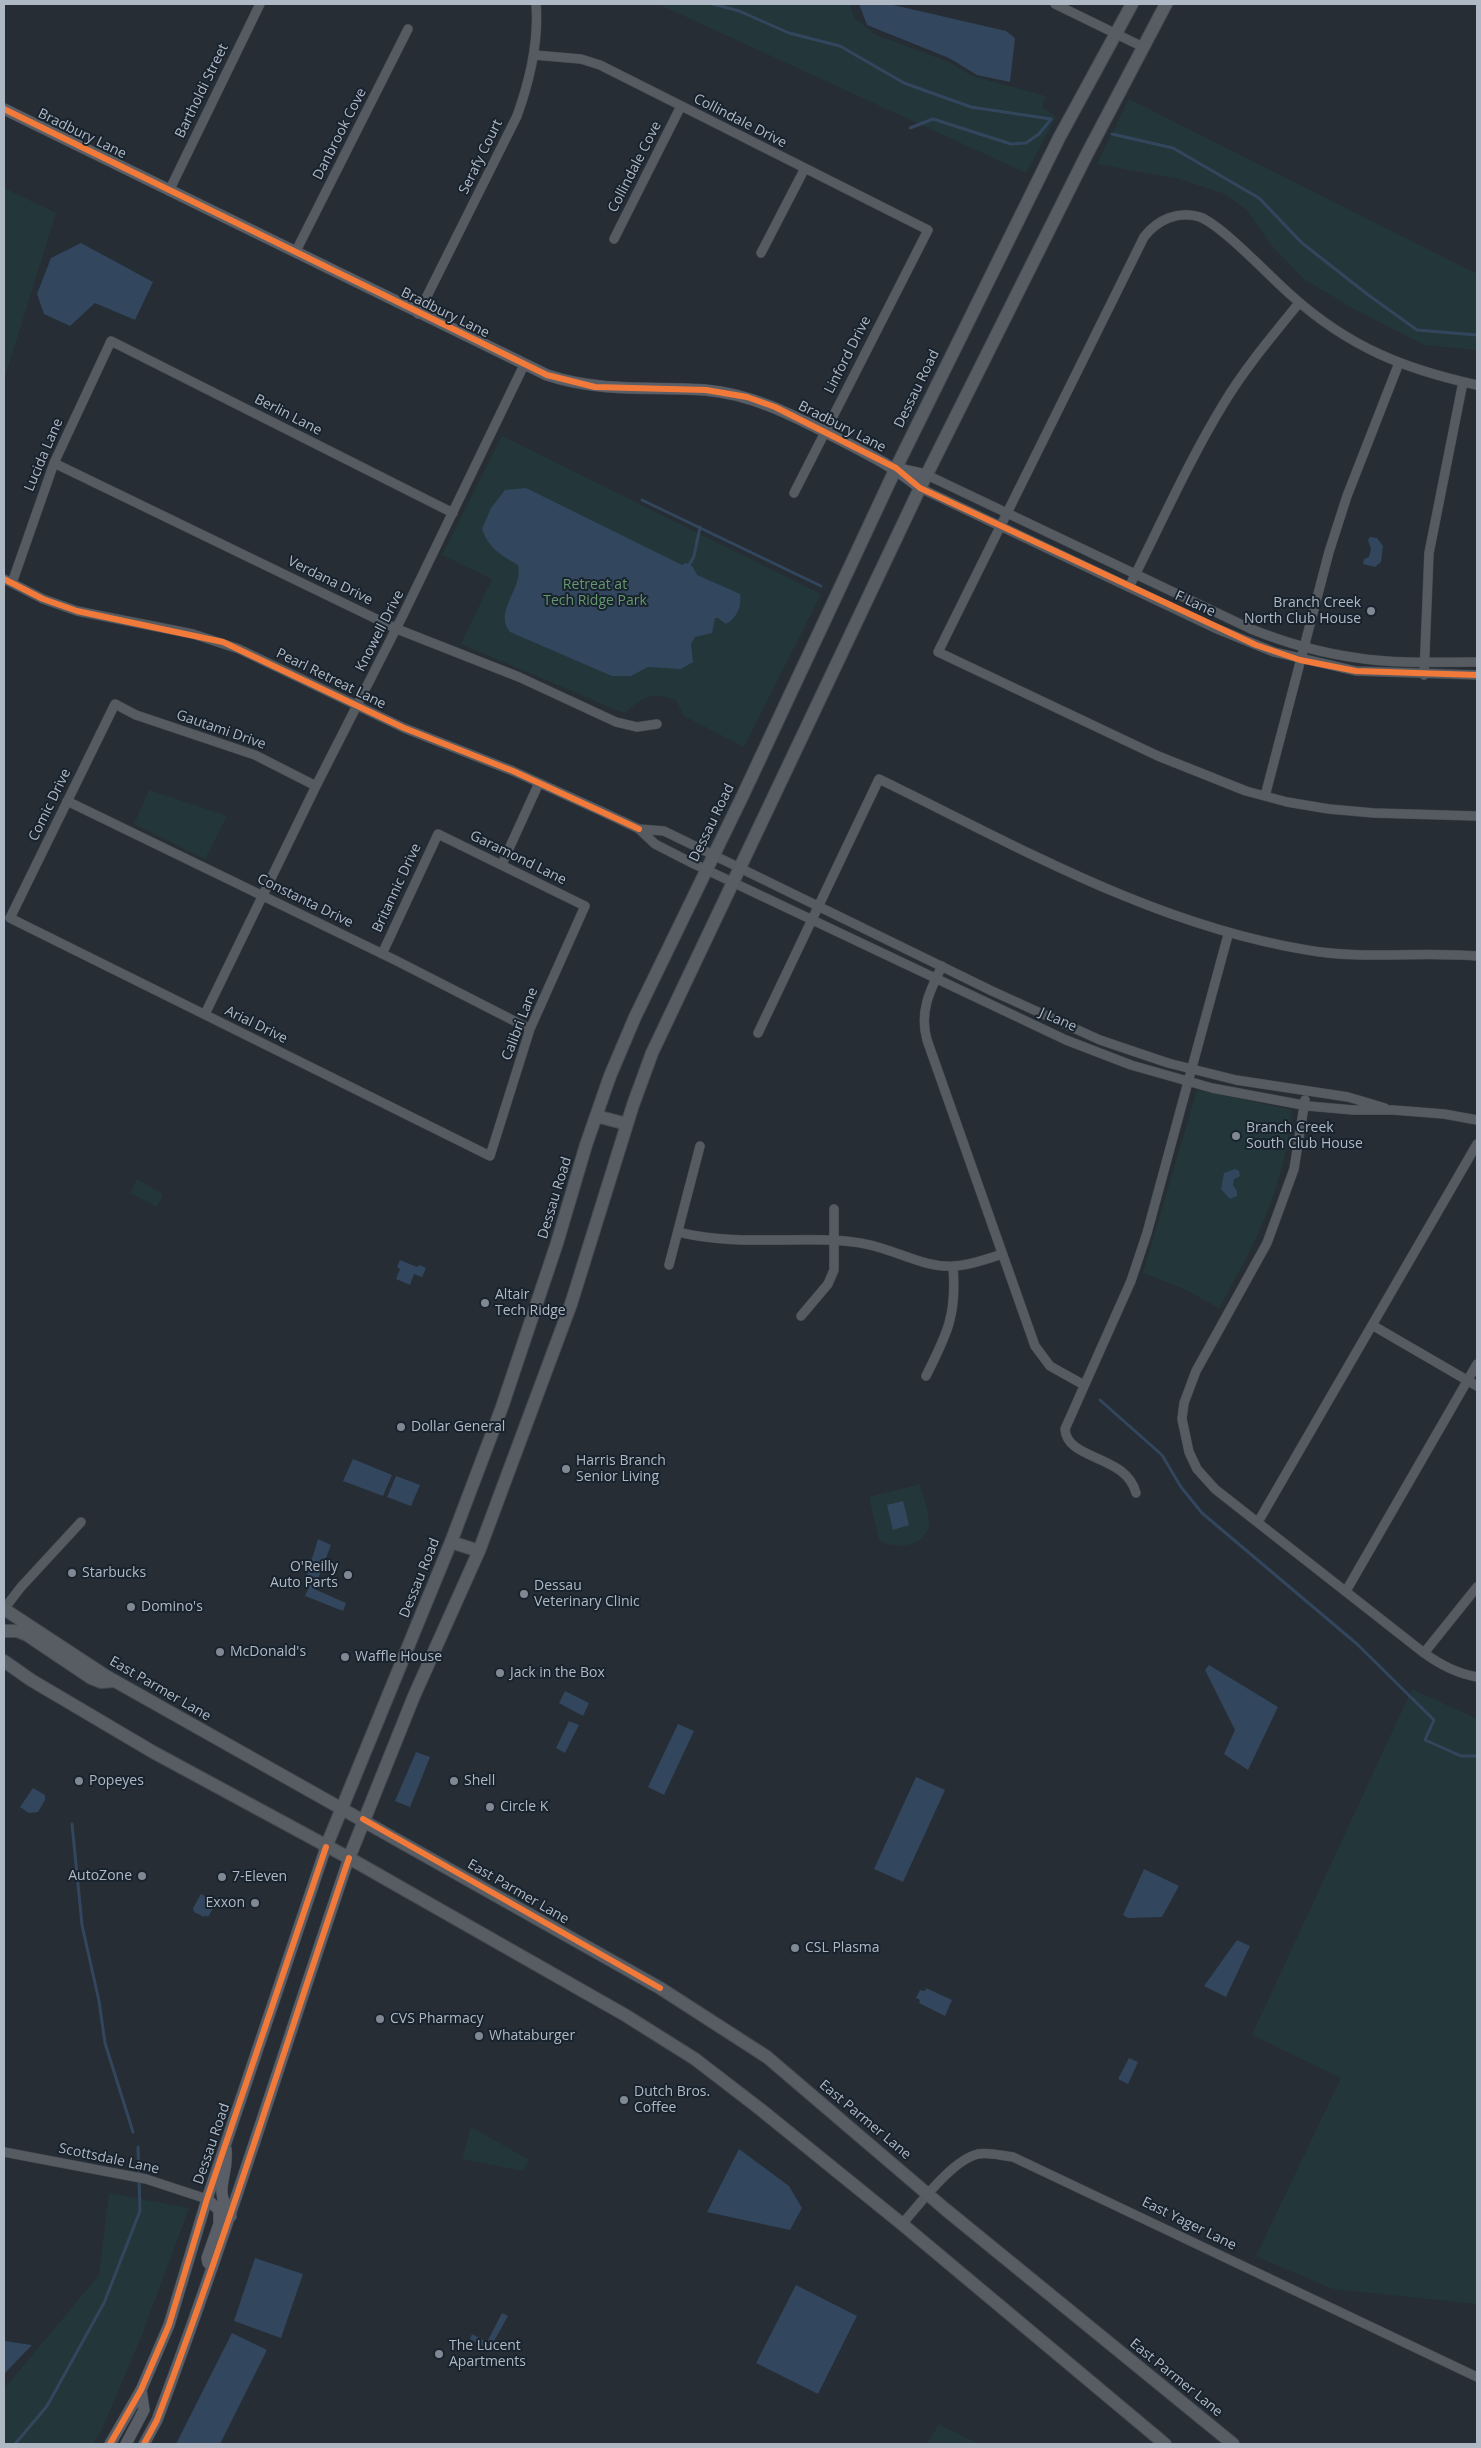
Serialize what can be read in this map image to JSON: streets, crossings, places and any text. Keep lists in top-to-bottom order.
{
  "streets": {
    "main road": ["Bradbury Lane", "Dessau Road", "East Parmer Lane"],
    "street": [
      "Bartholdi Street",
      "Collindale Drive",
      "Danbrook Cove",
      "Serafy Court",
      "Collindale Cove",
      "Linford Drive",
      "Berlin Lane",
      "Lucida Lane",
      "Verdana Drive",
      "F Lane",
      "Knowell Drive",
      "Pearl Retreat Lane",
      "Gautami Drive",
      "Comic Drive",
      "Garamond Lane",
      "Britannic Drive",
      "Constanta Drive",
      "J Lane",
      "Calibri Lane",
      "Arial Drive",
      "Scottsdale Lane",
      "East Yager Lane"
    ]
  },
  "crossings": [
    ["Bartholdi Street", "Bradbury Lane"],
    ["Collindale Drive", "Serafy Court"],
    ["Collindale Drive", "Collindale Cove"],
    ["Collindale Drive", "Linford Drive"],
    ["Bradbury Lane", "Danbrook Cove"],
    ["Bradbury Lane", "Serafy Court"],
    ["Bradbury Lane", "Linford Drive"],
    ["Bradbury Lane", "Dessau Road"],
    ["Bradbury Lane", "Knowell Drive"],
    ["Dessau Road", "J Lane"],
    ["Dessau Road", "East Parmer Lane"],
    ["Dessau Road", "Scottsdale Lane"],
    ["Berlin Lane", "Lucida Lane"],
    ["Berlin Lane", "Knowell Drive"],
    ["Lucida Lane", "Verdana Drive"],
    ["Lucida Lane", "Pearl Retreat Lane"],
    ["Verdana Drive", "Knowell Drive"],
    ["Knowell Drive", "Pearl Retreat Lane"],
    ["Knowell Drive", "Gautami Drive"],
    ["Knowell Drive", "Constanta Drive"],
    ["Knowell Drive", "Arial Drive"],
    ["Pearl Retreat Lane", "J Lane"],
    ["Gautami Drive", "Comic Drive"],
    ["Comic Drive", "Constanta Drive"],
    ["Comic Drive", "Arial Drive"],
    ["Garamond Lane", "Britannic Drive"],
    ["Garamond Lane", "Calibri Lane"],
    ["Britannic Drive", "Constanta Drive"],
    ["Constanta Drive", "Calibri Lane"],
    ["Calibri Lane", "Arial Drive"],
    ["East Parmer Lane", "East Yager Lane"]
  ],
  "parks": ["Retreat at Tech Ridge Park"],
  "places": [
    "Branch Creek North Club House",
    "Branch Creek South Club House",
    "Altair Tech Ridge",
    "Dollar General",
    "Harris Branch Senior Living",
    "Starbucks",
    "O'Reilly Auto Parts",
    "Dessau Veterinary Clinic",
    "Domino's",
    "McDonald's",
    "Waffle House",
    "Jack in the Box",
    "Popeyes",
    "Shell",
    "Circle K",
    "AutoZone",
    "7-Eleven",
    "Exxon",
    "CSL Plasma",
    "CVS Pharmacy",
    "Whataburger",
    "Dutch Bros. Coffee",
    "The Lucent Apartments"
  ]
}
